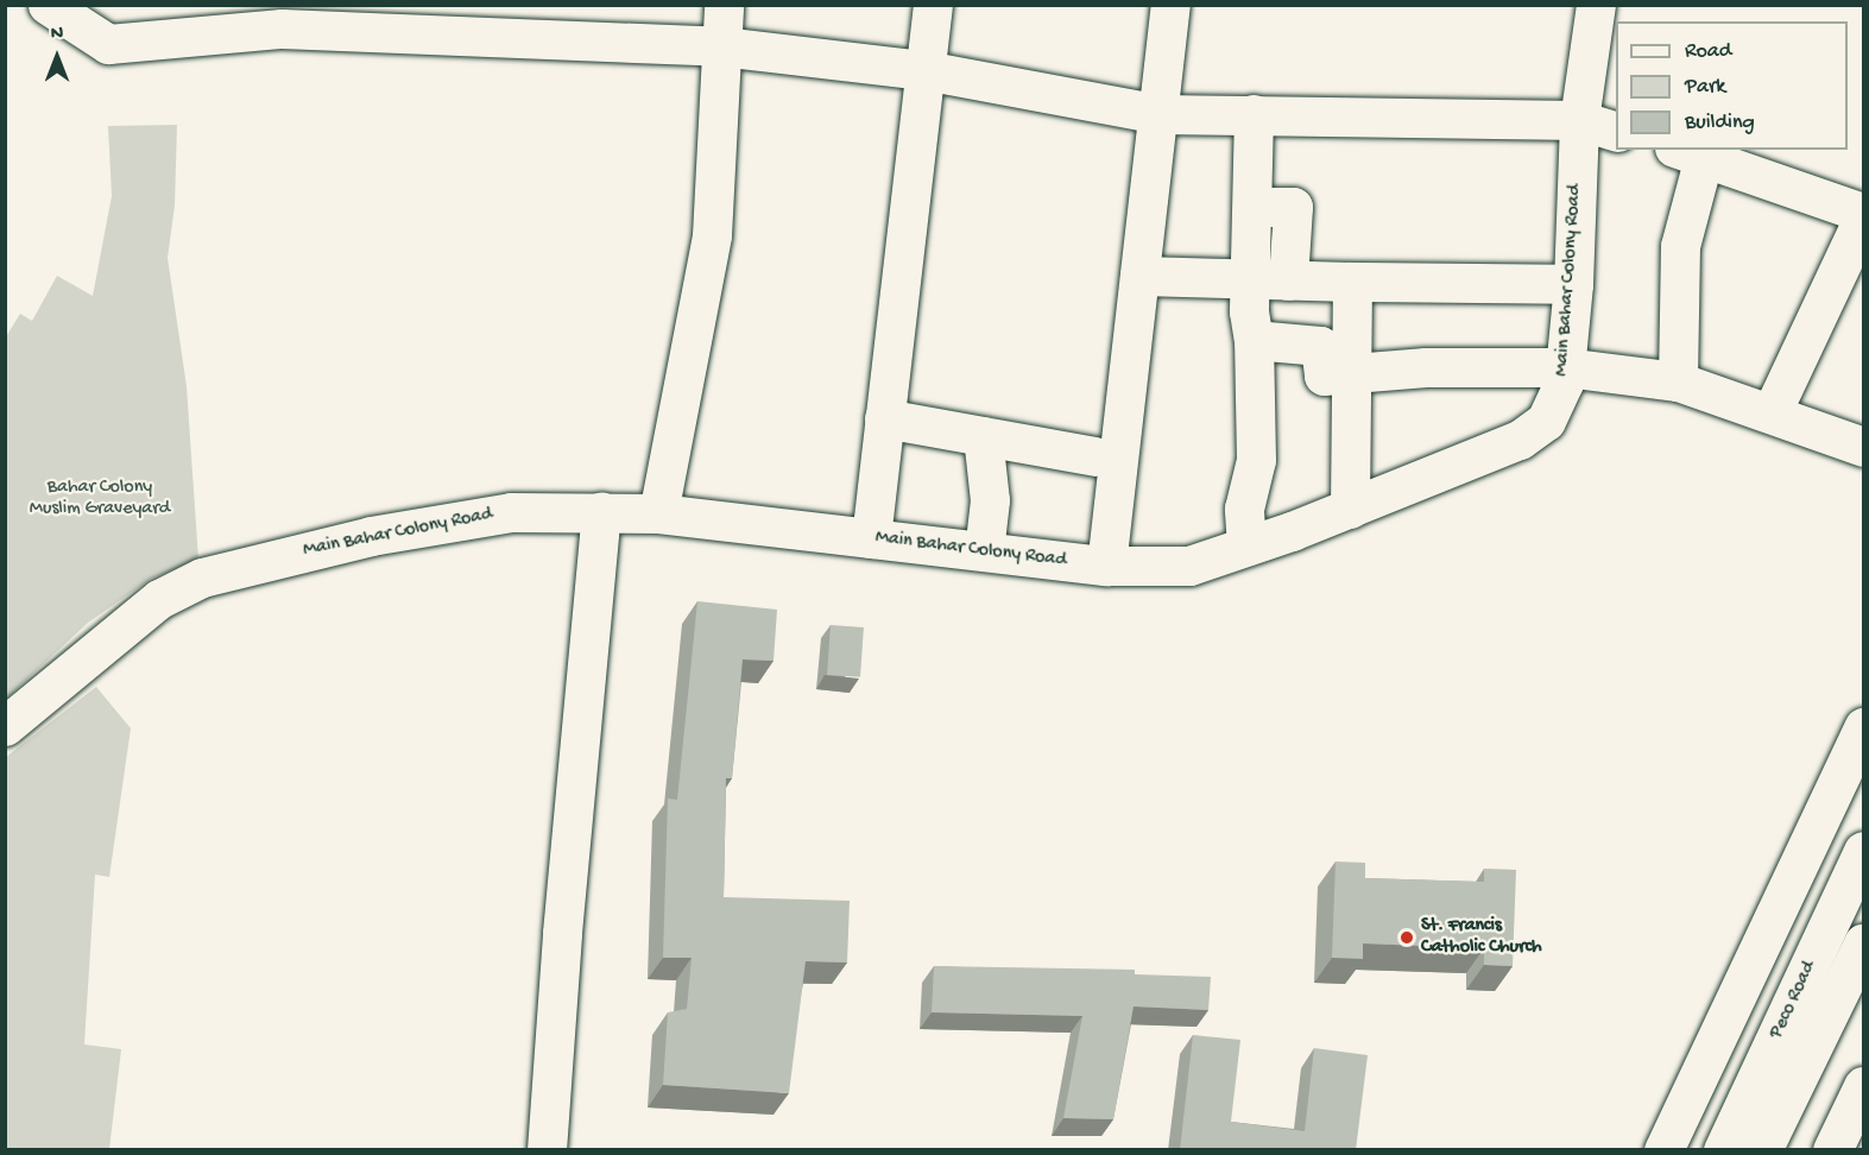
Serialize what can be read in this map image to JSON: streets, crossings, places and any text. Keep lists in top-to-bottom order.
{
  "streets": {
    "street": ["Main Bahar Colony Road", "Peco Road"]
  },
  "parks": ["Bahar Colony Muslim Graveyard"],
  "places": ["St. Francis Catholic Church"],
  "legend": ["Road", "Park", "Building"],
  "north": "top"
}
